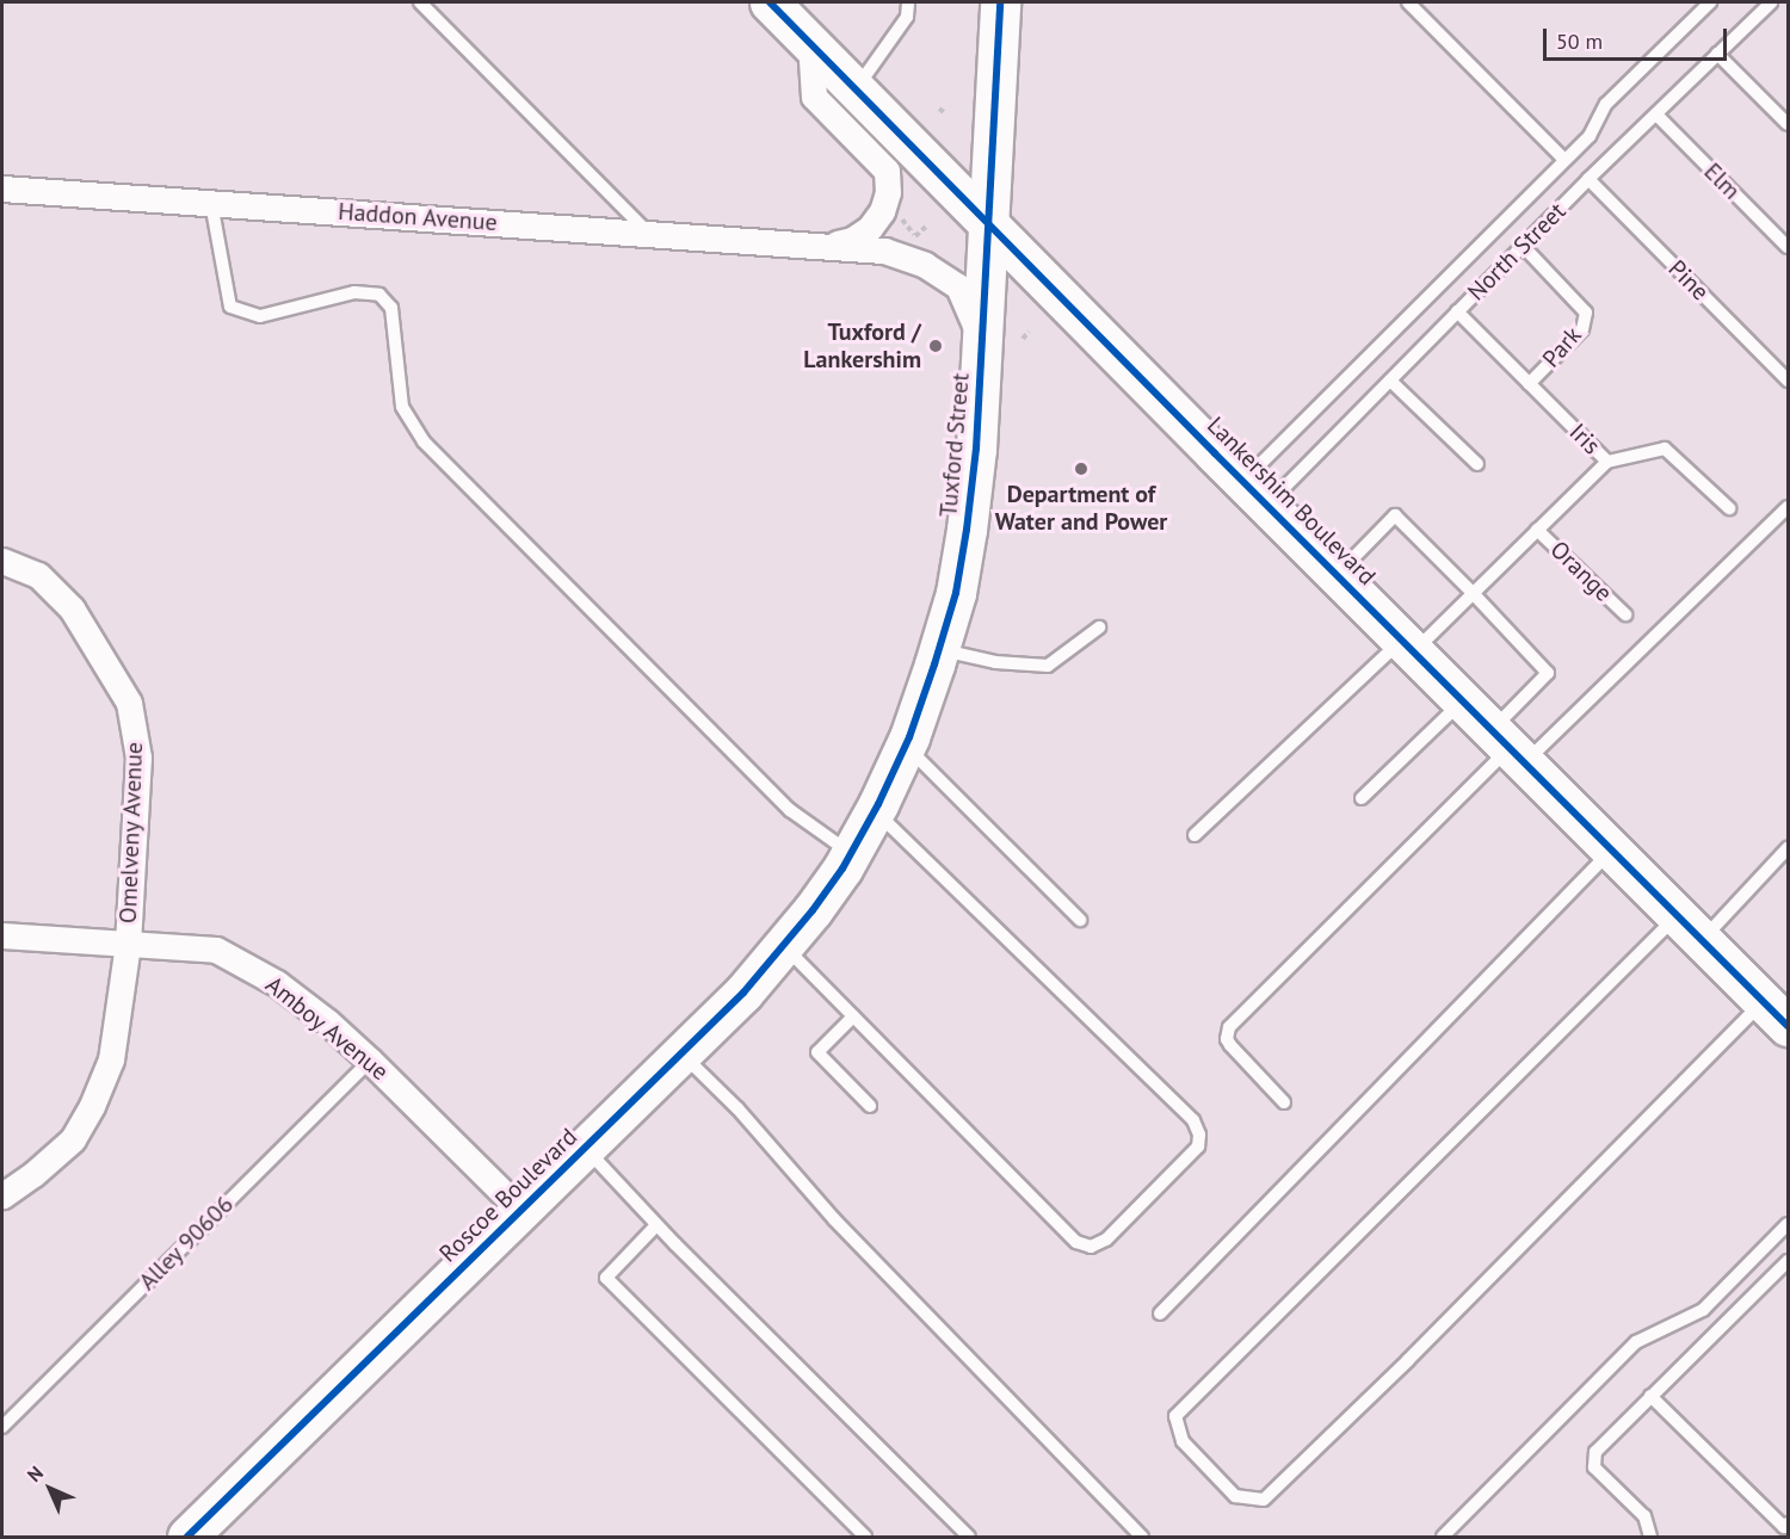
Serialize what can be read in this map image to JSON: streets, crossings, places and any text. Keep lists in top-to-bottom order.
{
  "streets": {
    "main road": ["Tuxford Street", "Lankershim Boulevard", "Roscoe Boulevard"],
    "street": ["Haddon Avenue", "Omelveny Avenue", "Amboy Avenue"],
    "lane": [
      "Elm",
      "North Street",
      "Pine",
      "Park",
      "Iris",
      "Orange",
      "Alley 90606"
    ]
  },
  "crossings": [
    ["Elm", "North Street"],
    ["Haddon Avenue", "Tuxford Street"],
    ["Haddon Avenue", "Lankershim Boulevard"],
    ["North Street", "Pine"],
    ["North Street", "Park"],
    ["North Street", "Iris"],
    ["North Street", "Lankershim Boulevard"],
    ["Park", "Iris"],
    ["Tuxford Street", "Lankershim Boulevard"],
    ["Tuxford Street", "Roscoe Boulevard"],
    ["Omelveny Avenue", "Amboy Avenue"],
    ["Amboy Avenue", "Roscoe Boulevard"],
    ["Amboy Avenue", "Alley 90606"]
  ],
  "places": ["Tuxford / Lankershim", "Department of Water and Power"],
  "scale_bar": "50 m",
  "north": "top left"
}
